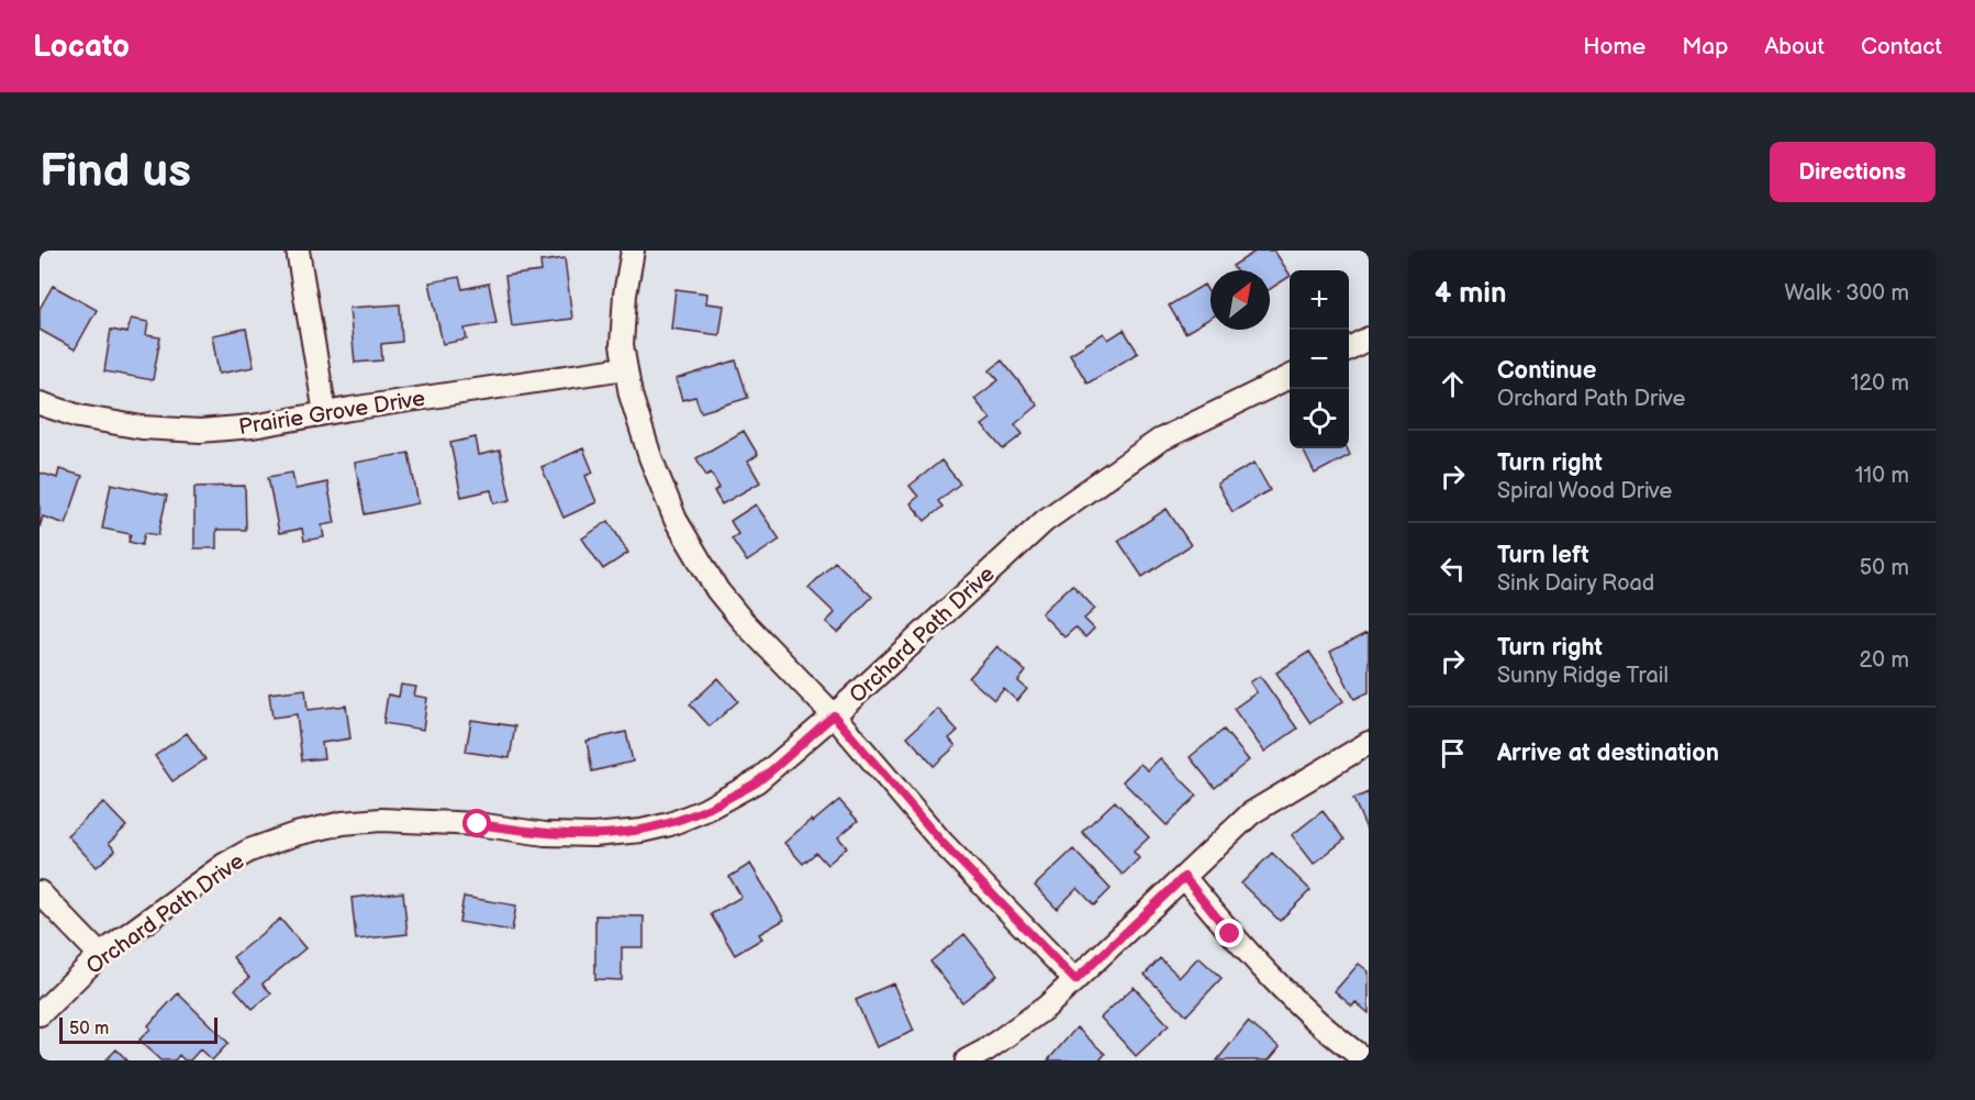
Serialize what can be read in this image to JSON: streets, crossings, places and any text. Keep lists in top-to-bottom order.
{
  "streets": {
    "street": ["Prairie Grove Drive", "Orchard Path Drive"]
  },
  "scale_bar": "50 m",
  "north": "top right",
  "page": {
    "header": "Locato",
    "nav": [
      "Home",
      "Map",
      "About",
      "Contact"
    ],
    "buttons": "Directions",
    "title": "Find us",
    "heading": ["4 min", "Walk · 300 m"],
    "map_buttons": ["+", "−"],
    "list": [
      ["Continue", "Orchard Path Drive", "120 m"],
      ["Turn right", "Spiral Wood Drive", "110 m"],
      ["Turn left", "Sink Dairy Road", "50 m"],
      ["Turn right", "Sunny Ridge Trail", "20 m"],
      "Arrive at destination"
    ],
    "scale": "50 m"
  }
}
